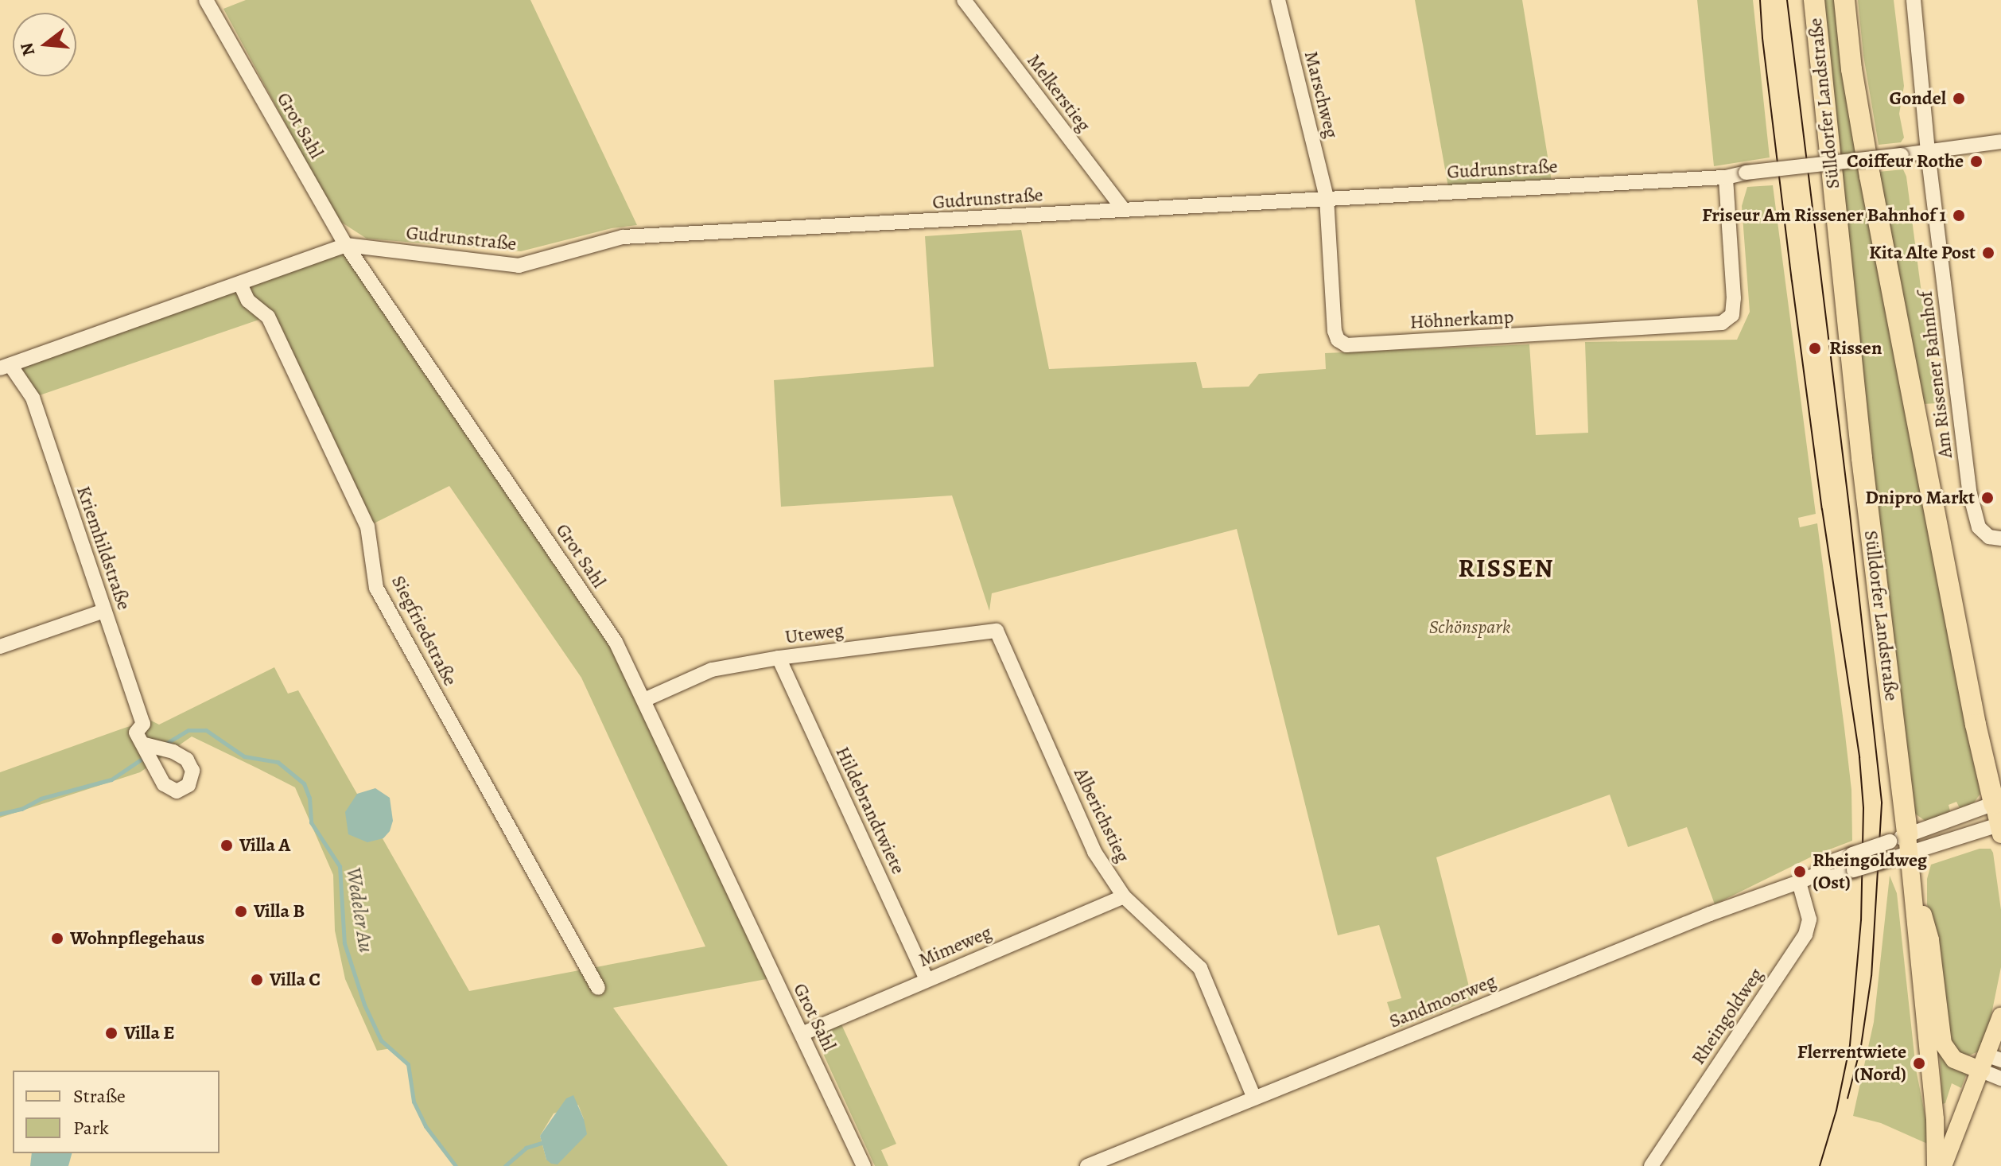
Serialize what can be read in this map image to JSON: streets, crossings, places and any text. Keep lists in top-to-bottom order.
{
  "streets": {
    "highway": ["Sülldorfer Landstraße"],
    "street": [
      "Melkerstieg",
      "Marschweg",
      "Grot Sahl",
      "Gudrunstraße",
      "Höhnerkamp",
      "Am Rissener Bahnhof",
      "Kriemhildstraße",
      "Siegfriedstraße",
      "Uteweg",
      "Hildebrandtwiete",
      "Alberichstieg",
      "Mimeweg",
      "Sandmoorweg",
      "Rheingoldweg"
    ]
  },
  "crossings": [
    ["Melkerstieg", "Gudrunstraße"],
    ["Marschweg", "Gudrunstraße"],
    ["Marschweg", "Höhnerkamp"],
    ["Sülldorfer Landstraße", "Sandmoorweg"],
    ["Grot Sahl", "Gudrunstraße"],
    ["Grot Sahl", "Uteweg"],
    ["Grot Sahl", "Mimeweg"],
    ["Gudrunstraße", "Höhnerkamp"],
    ["Gudrunstraße", "Am Rissener Bahnhof"],
    ["Gudrunstraße", "Kriemhildstraße"],
    ["Gudrunstraße", "Siegfriedstraße"],
    ["Uteweg", "Hildebrandtwiete"],
    ["Uteweg", "Alberichstieg"],
    ["Hildebrandtwiete", "Mimeweg"],
    ["Alberichstieg", "Mimeweg"],
    ["Alberichstieg", "Sandmoorweg"],
    ["Sandmoorweg", "Rheingoldweg"]
  ],
  "districts": ["RISSEN"],
  "water": ["Wedeler Au"],
  "parks": ["Schönspark"],
  "places": [
    "Gondel",
    "Coiffeur Rothe",
    "Friseur Am Rissener Bahnhof 1",
    "Kita Alte Post",
    "Rissen",
    "Dnipro Markt",
    "Villa A",
    "Rheingoldweg (Ost)",
    "Villa B",
    "Wohnpflegehaus",
    "Villa C",
    "Villa E",
    "Flerrentwiete (Nord)"
  ],
  "legend": ["Straße", "Park"],
  "north": "left"
}
